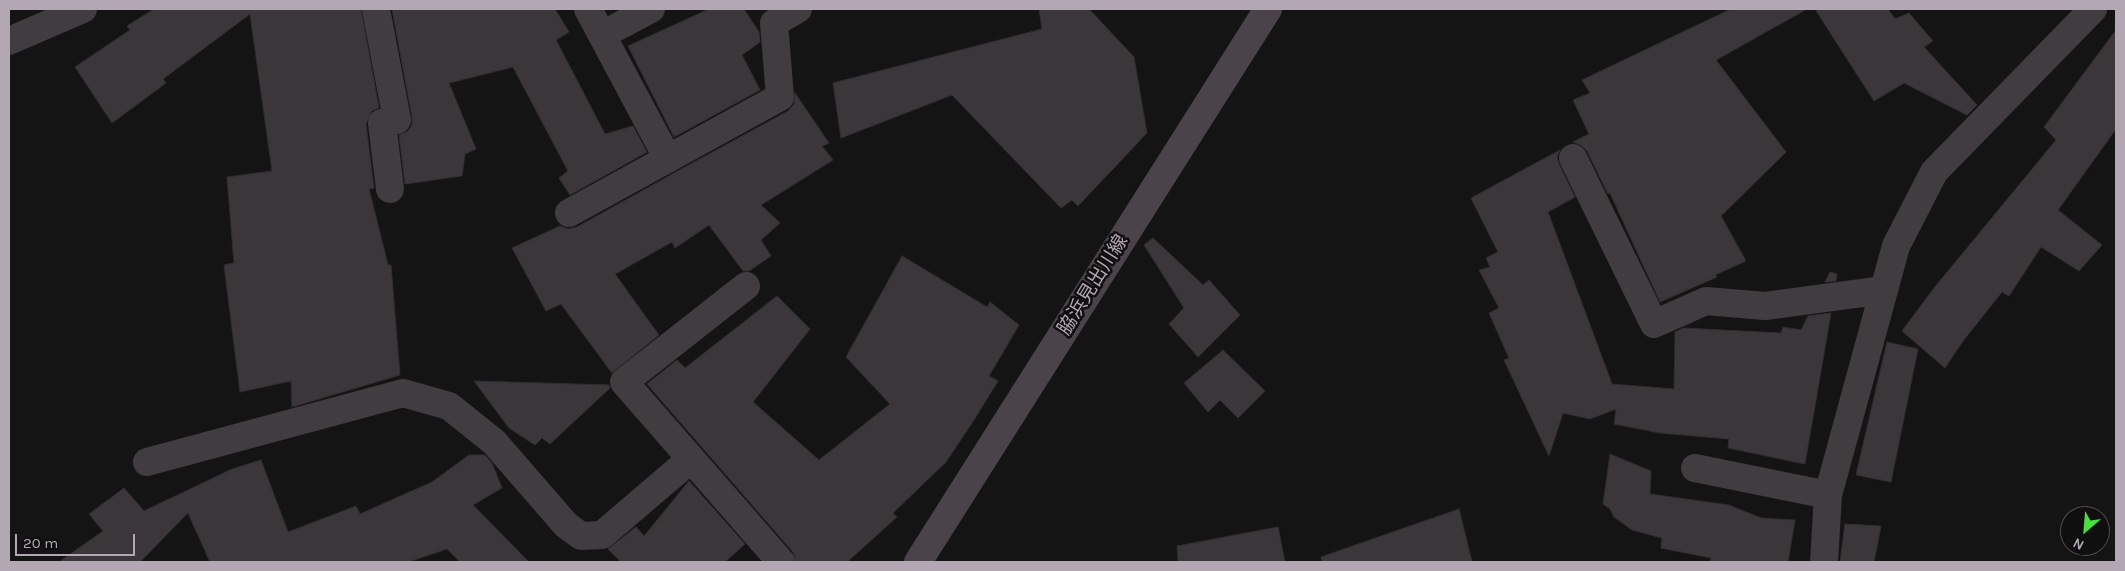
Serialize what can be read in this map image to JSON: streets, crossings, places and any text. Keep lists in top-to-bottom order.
{
  "streets": {
    "street": ["脇浜見出川線"]
  },
  "scale_bar": "20 m",
  "north": "bottom left"
}
